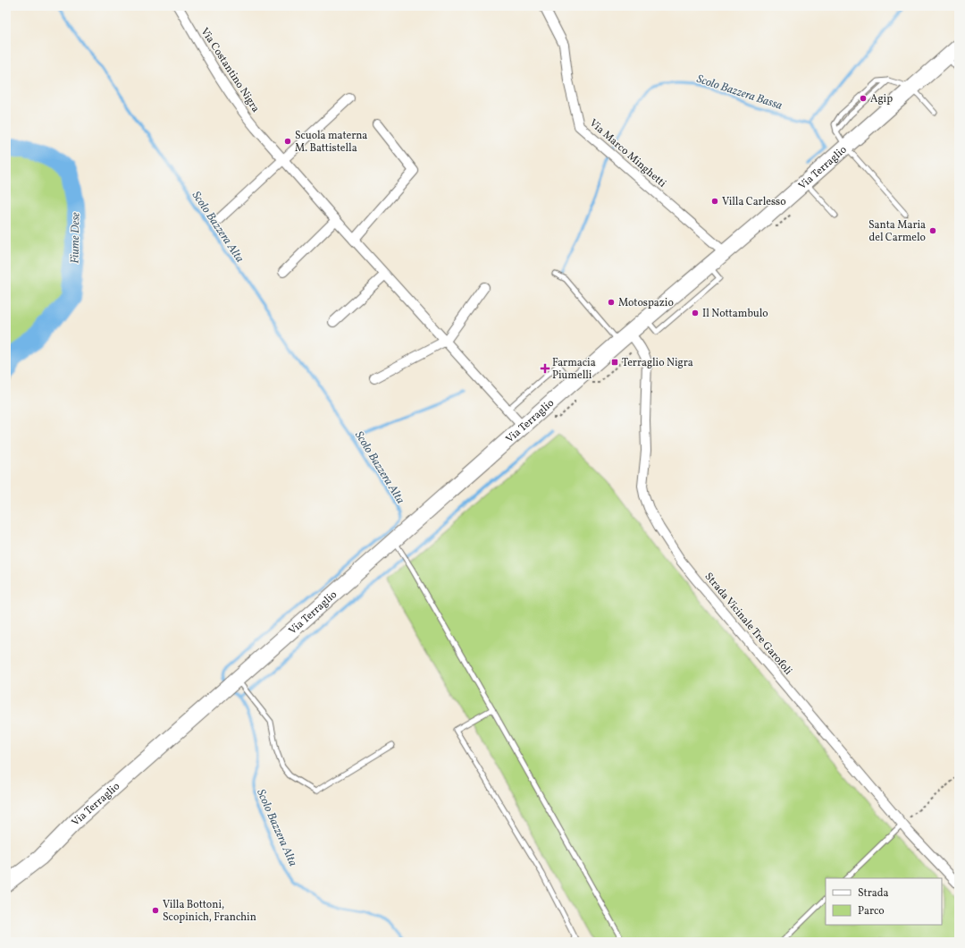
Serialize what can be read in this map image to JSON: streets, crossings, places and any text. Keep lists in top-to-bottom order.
{
  "streets": {
    "main road": ["Via Terraglio"],
    "street": ["Via Costantino Nigra", "Via Marco Minghetti", "Strada Vicinale Tre Garofoli"]
  },
  "crossings": [
    ["Via Costantino Nigra", "Via Terraglio"],
    ["Via Marco Minghetti", "Via Terraglio"],
    ["Via Terraglio", "Strada Vicinale Tre Garofoli"]
  ],
  "water": ["Scolo Bazzera Bassa", "Scolo Bazzera Alta", "Fiume Dese"],
  "places": {
    "other": [
      "Agip",
      "Scuola materna M. Battistella",
      "Villa Carlesso",
      "Santa Maria del Carmelo",
      "Motospazio",
      "Il Nottambulo",
      "Villa Bottoni, Scopinich, Franchin"
    ],
    "transit": ["Terraglio Nigra"],
    "health": ["Farmacia Piumelli"]
  },
  "legend": ["Strada", "Parco"]
}
